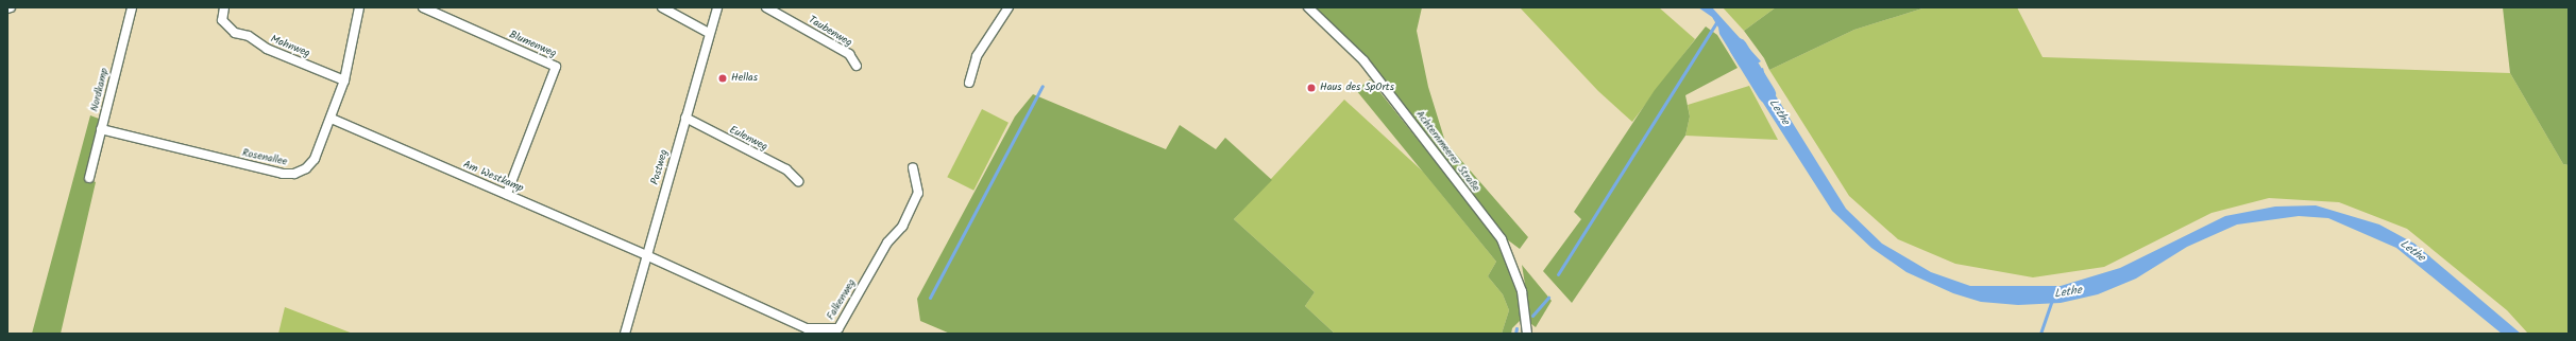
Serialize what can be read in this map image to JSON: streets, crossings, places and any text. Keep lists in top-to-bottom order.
{
  "streets": {
    "street": [
      "Taubenweg",
      "Blumenweg",
      "Mohnweg",
      "Nordkamp",
      "Eulenweg",
      "Achternmeerer Straße",
      "Rosenallee",
      "Postweg",
      "Am Westkamp",
      "Falkenweg"
    ]
  },
  "crossings": [
    ["Blumenweg", "Am Westkamp"],
    ["Mohnweg", "Rosenallee"],
    ["Nordkamp", "Rosenallee"],
    ["Eulenweg", "Postweg"],
    ["Rosenallee", "Am Westkamp"],
    ["Postweg", "Am Westkamp"],
    ["Postweg", "Falkenweg"],
    ["Am Westkamp", "Falkenweg"]
  ],
  "water": ["Lethe"],
  "places": ["Hellas", "Haus des SpOrts"]
}
